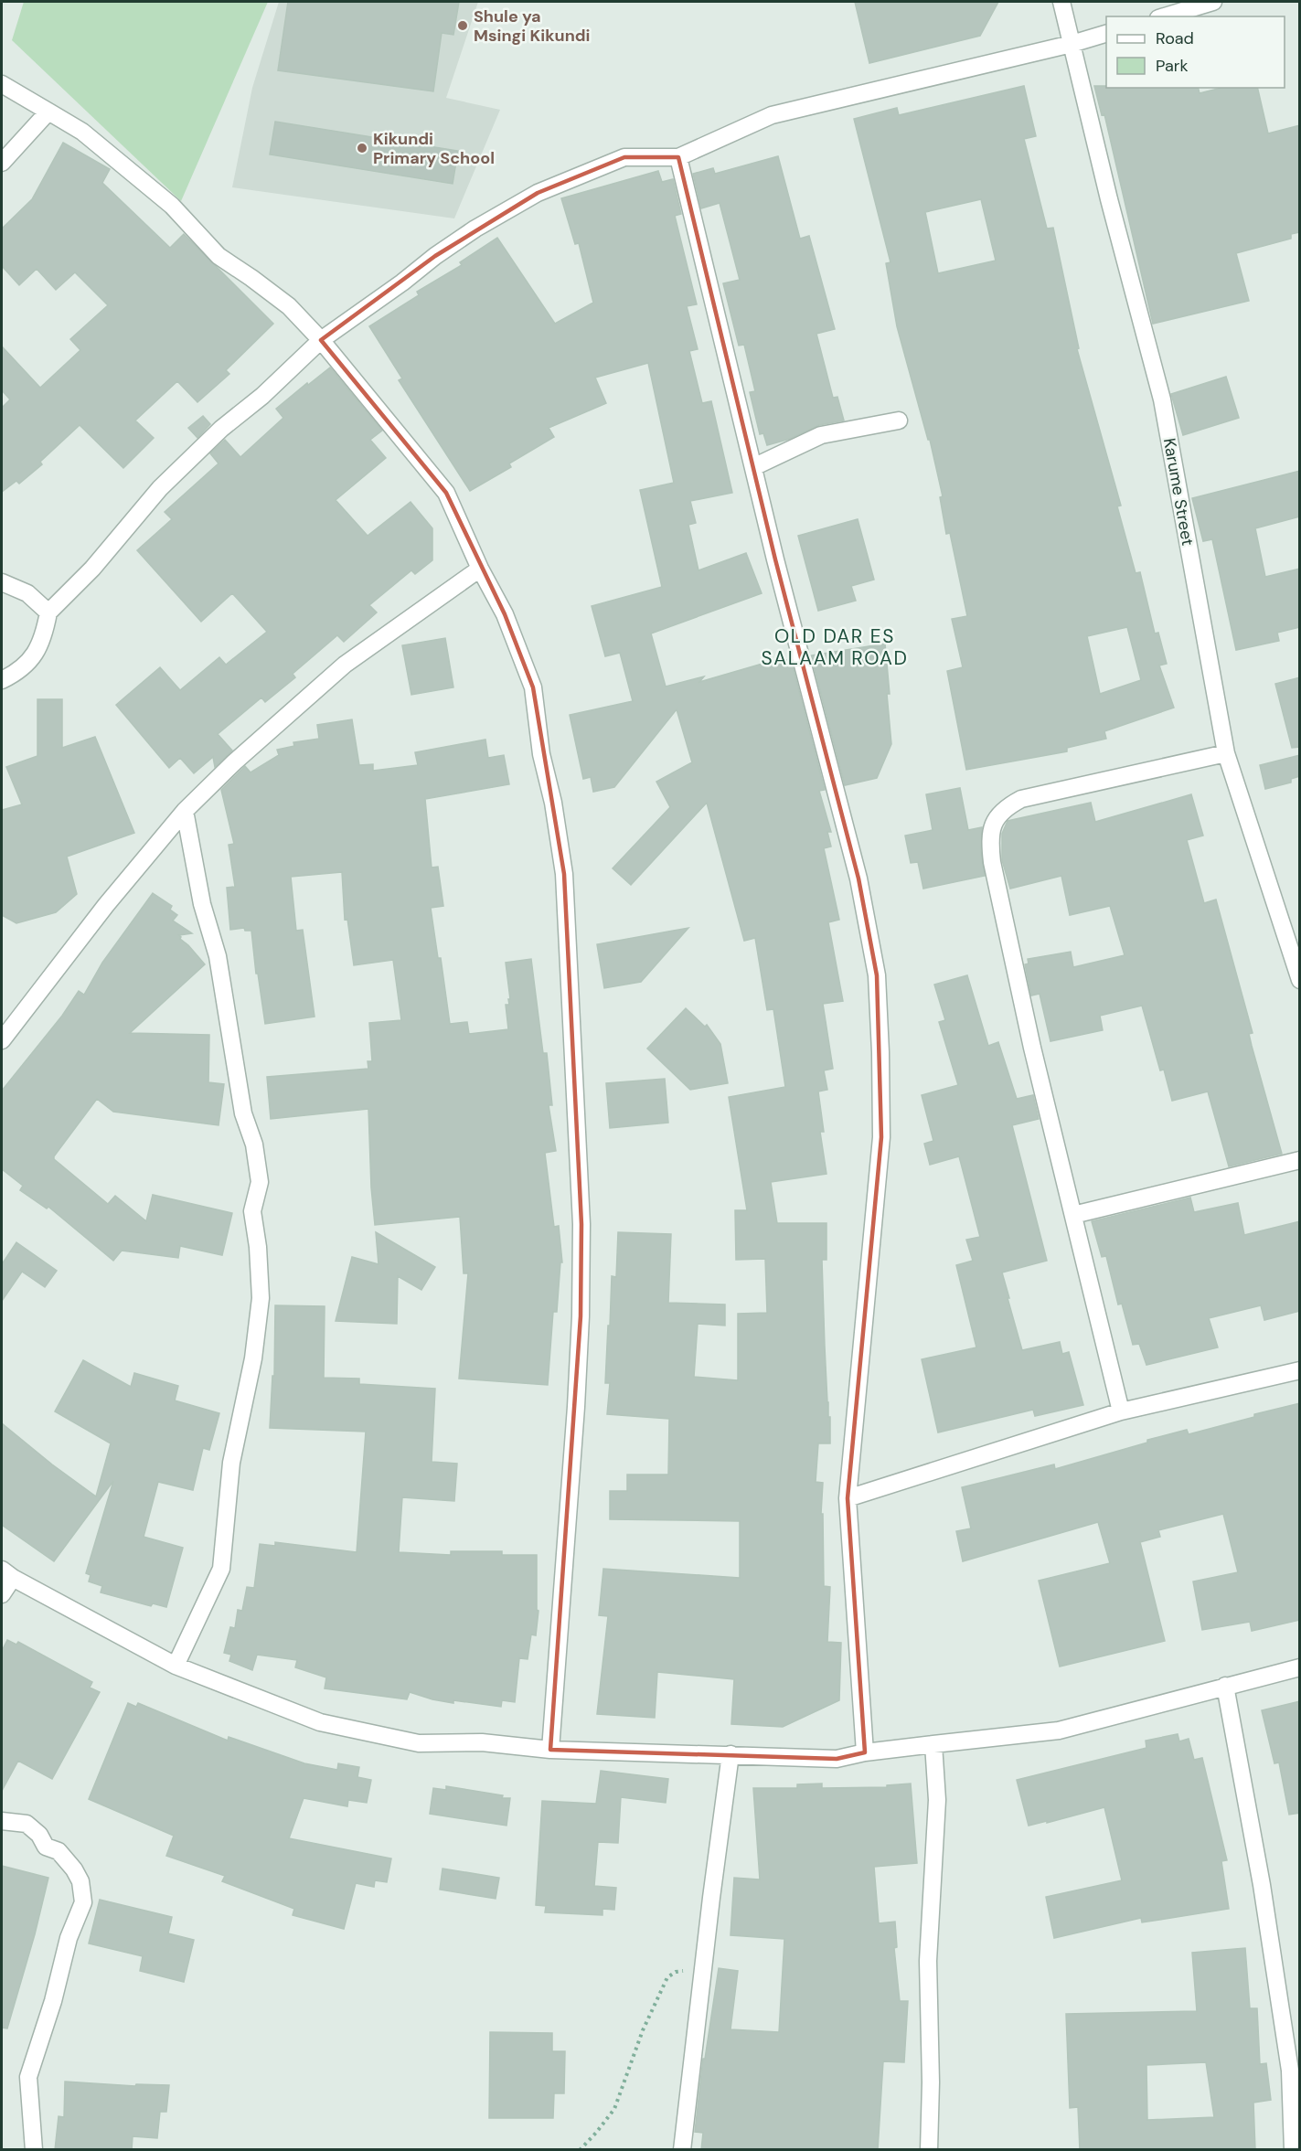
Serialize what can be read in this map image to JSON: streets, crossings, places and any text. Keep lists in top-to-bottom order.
{
  "streets": {
    "street": ["Karume Street"]
  },
  "districts": ["OLD DAR ES SALAAM ROAD"],
  "places": ["Shule ya Msingi Kikundi", "Kikundi Primary School"],
  "legend": ["Road", "Park"]
}
